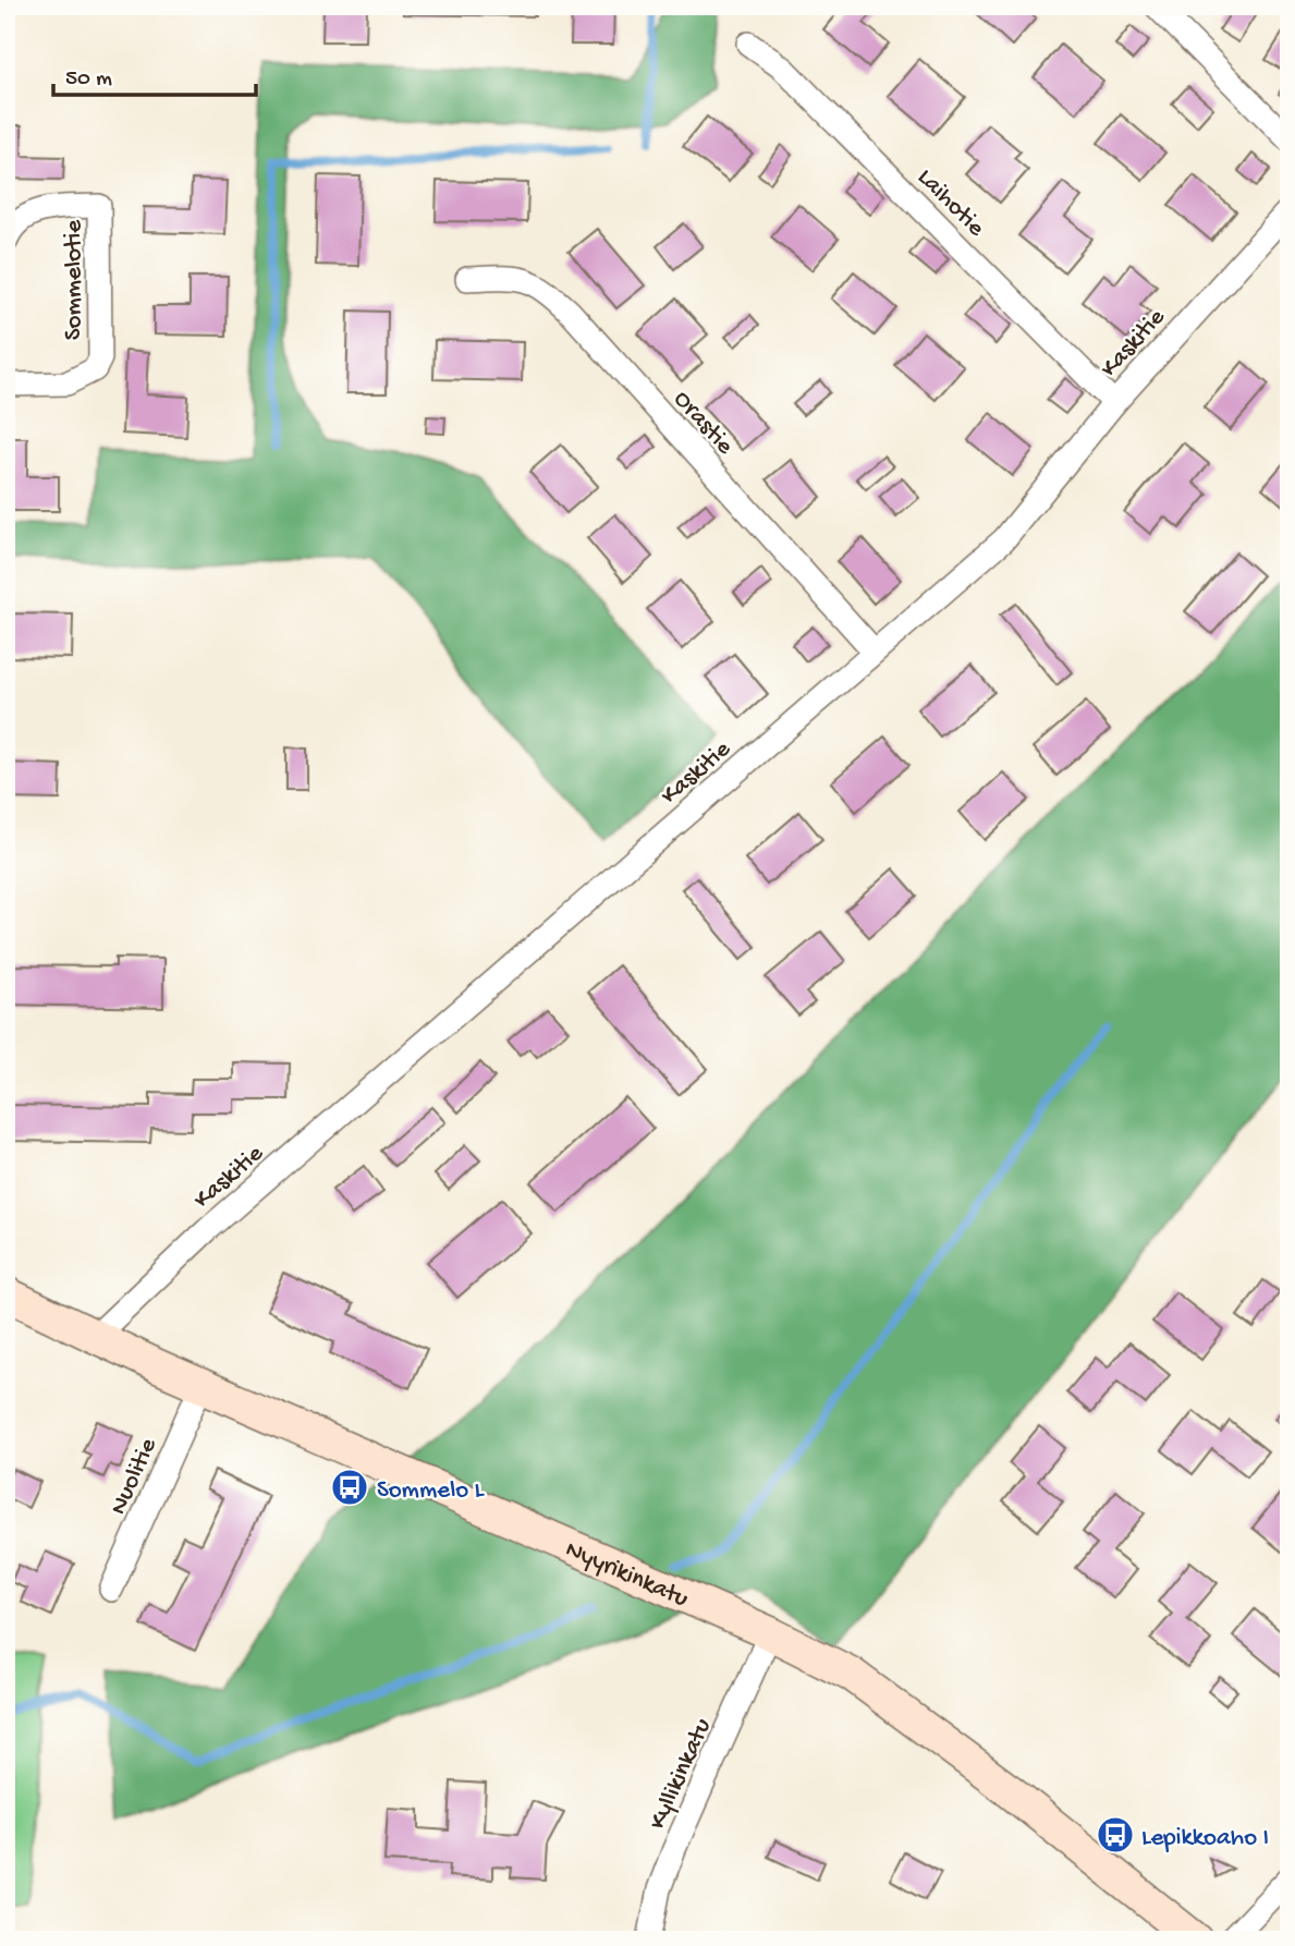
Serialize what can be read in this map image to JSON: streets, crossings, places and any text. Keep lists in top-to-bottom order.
{
  "streets": {
    "street": [
      "Laihotie",
      "Sommelotie",
      "Kaskitie",
      "Orastie",
      "Nuolitie",
      "Nyyrikinkatu",
      "Kyllikinkatu"
    ]
  },
  "crossings": [
    ["Laihotie", "Kaskitie"],
    ["Kaskitie", "Orastie"],
    ["Kaskitie", "Nyyrikinkatu"],
    ["Nuolitie", "Nyyrikinkatu"],
    ["Nyyrikinkatu", "Kyllikinkatu"]
  ],
  "places": {
    "bus stop": ["Sommelo L", "Lepikkoaho I"]
  },
  "scale_bar": "50 m"
}
